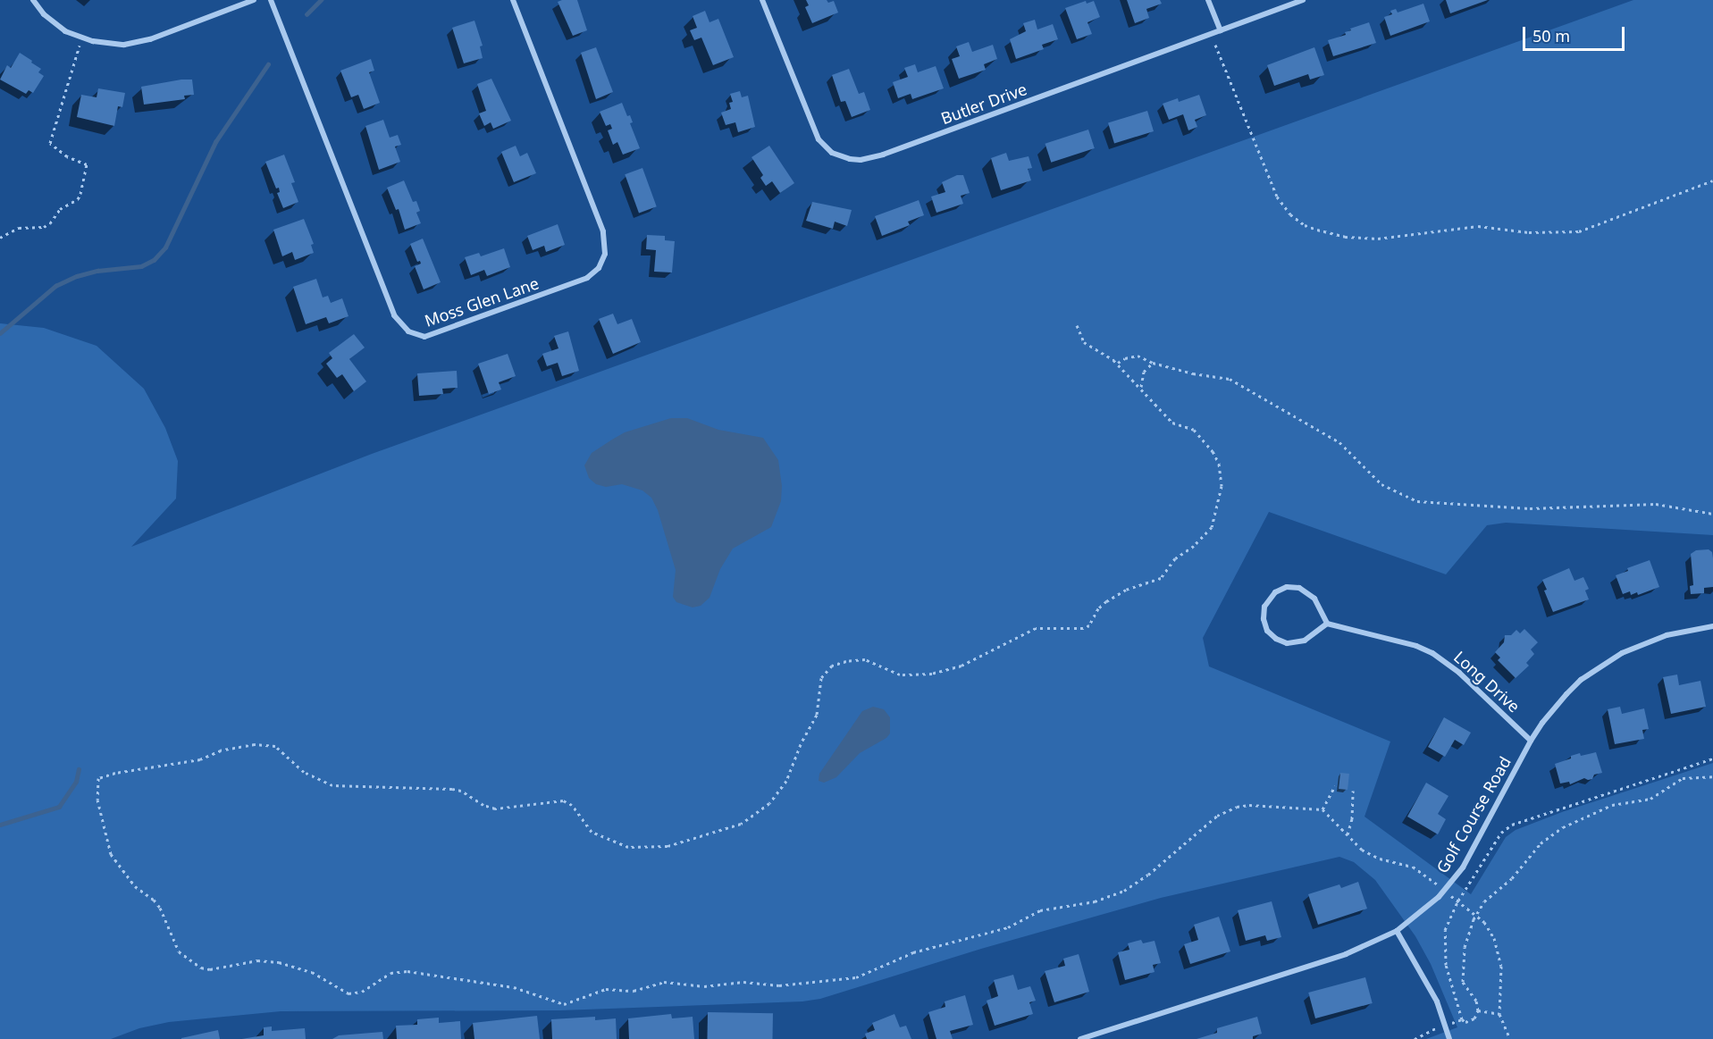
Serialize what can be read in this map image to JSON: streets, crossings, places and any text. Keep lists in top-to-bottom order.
{
  "streets": {
    "street": [
      "Butler Drive",
      "Moss Glen Lane",
      "Long Drive",
      "Golf Course Road"
    ]
  },
  "crossings": [
    ["Long Drive", "Golf Course Road"]
  ],
  "scale_bar": "50 m"
}
